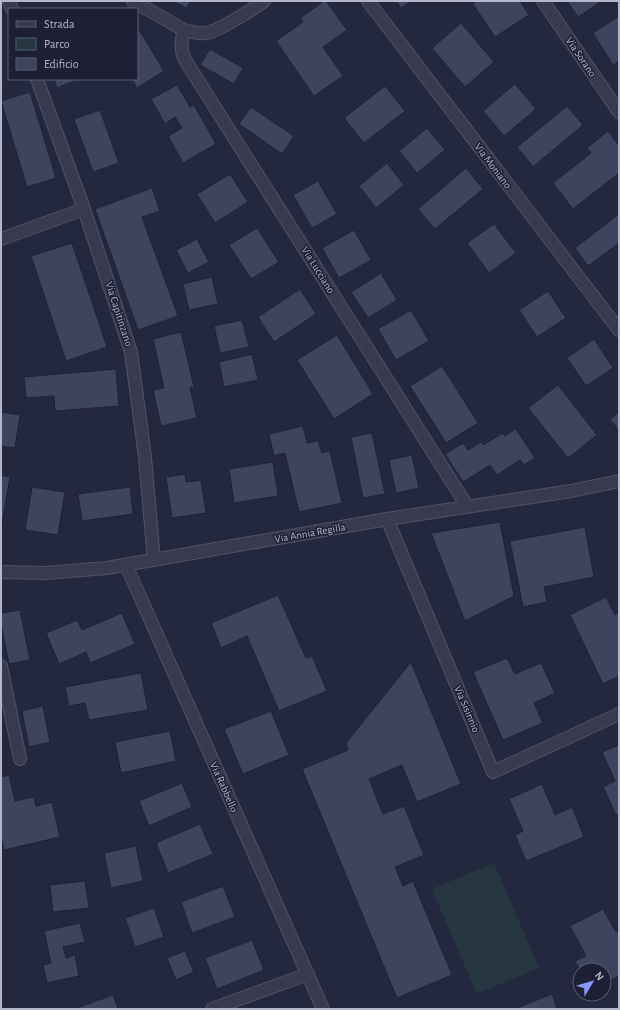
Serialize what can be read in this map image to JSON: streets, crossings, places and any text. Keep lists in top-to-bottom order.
{
  "streets": {
    "street": [
      "Via Sorano",
      "Via Moniano",
      "Via Lucciano",
      "Via Capitinzano",
      "Via Annia Regilla",
      "Via Sisinnio",
      "Via Rabbello"
    ]
  },
  "crossings": [
    ["Via Lucciano", "Via Annia Regilla"],
    ["Via Capitinzano", "Via Annia Regilla"],
    ["Via Annia Regilla", "Via Sisinnio"],
    ["Via Annia Regilla", "Via Rabbello"]
  ],
  "legend": ["Strada", "Parco", "Edificio"],
  "north": "top right"
}
